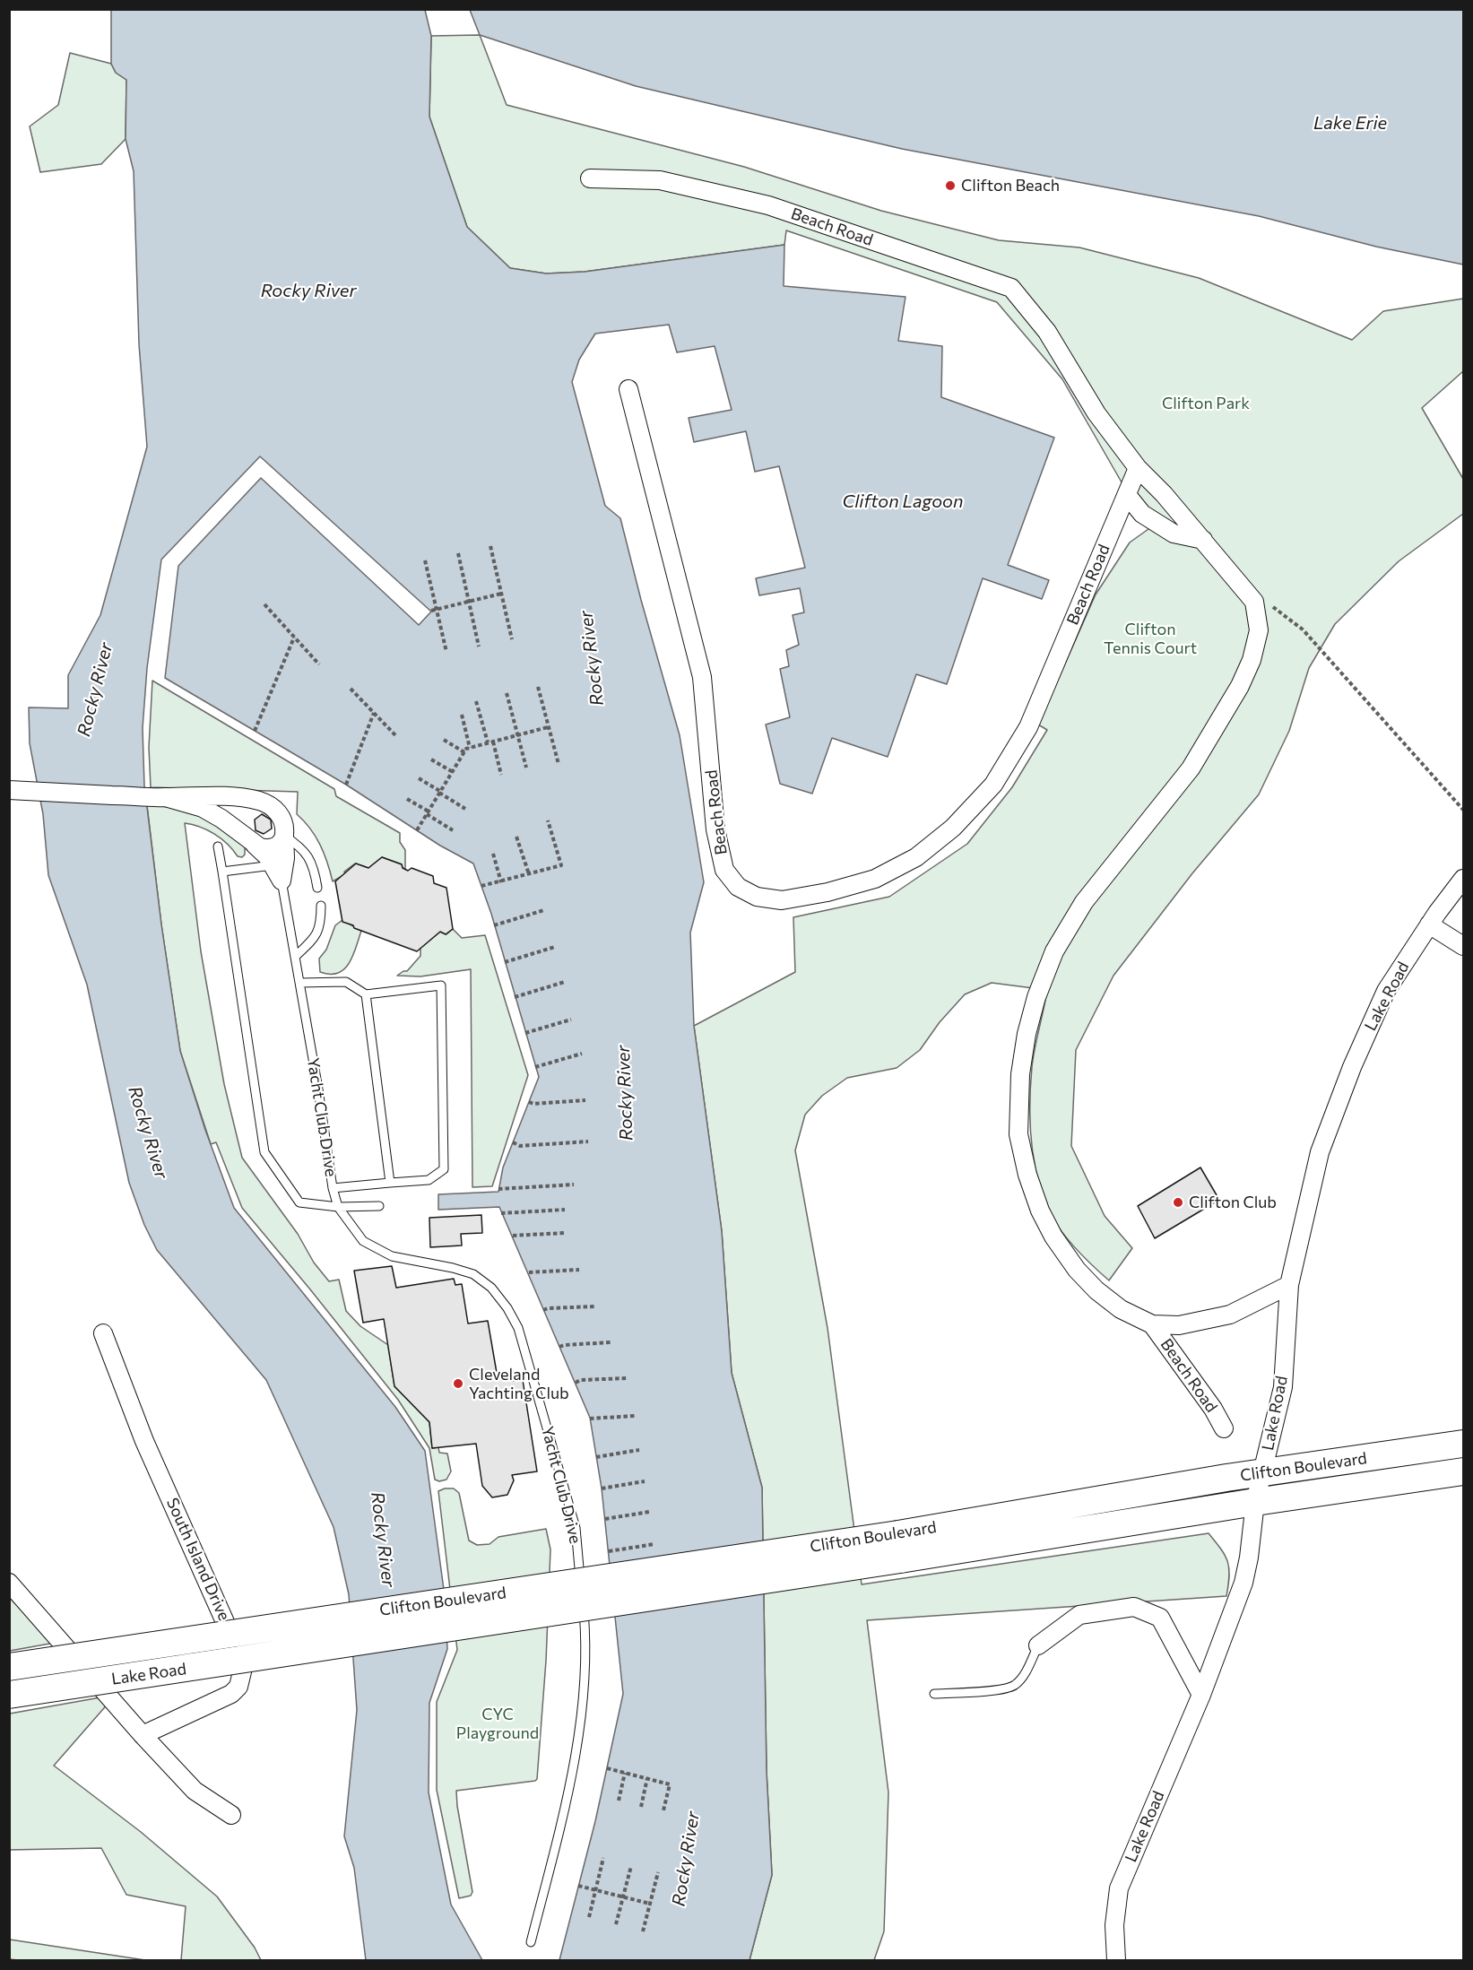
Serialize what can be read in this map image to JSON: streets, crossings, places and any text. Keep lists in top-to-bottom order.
{
  "streets": {
    "main road": ["Lake Road", "Clifton Boulevard"],
    "street": ["Beach Road", "Yacht Club Drive", "South Island Drive"]
  },
  "crossings": [
    ["Beach Road", "Lake Road"],
    ["Lake Road", "Clifton Boulevard"]
  ],
  "water": ["Lake Erie", "Rocky River", "Clifton Lagoon"],
  "parks": ["Clifton Park", "Clifton Tennis Court", "CYC Playground"],
  "places": ["Clifton Beach", "Clifton Club", "Cleveland Yachting Club"]
}
